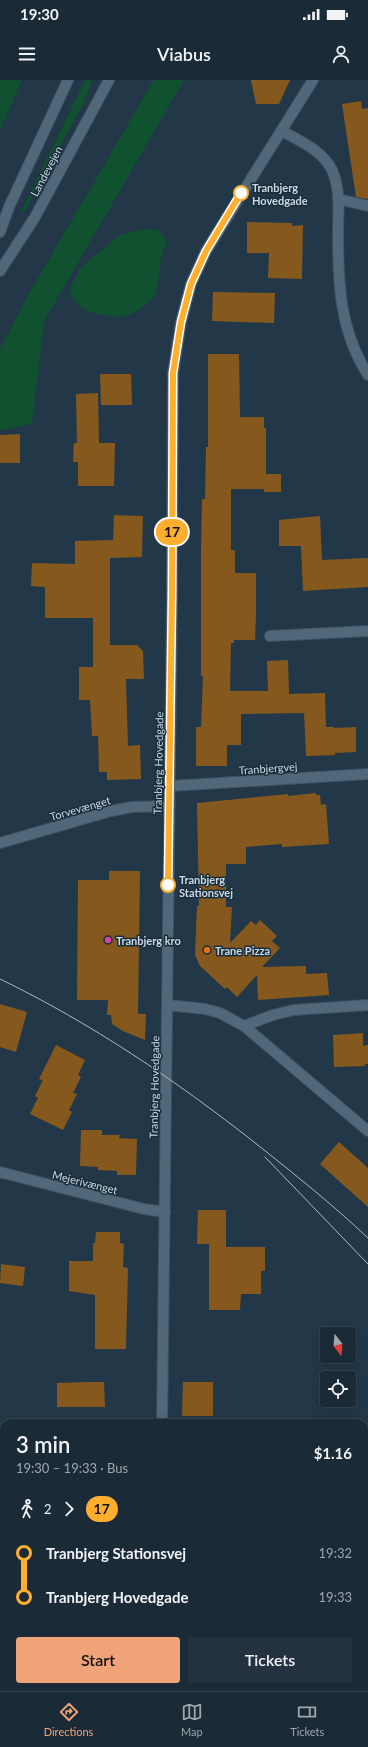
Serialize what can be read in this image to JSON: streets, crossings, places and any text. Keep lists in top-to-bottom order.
{
  "streets": {
    "street": [
      "Landevejen",
      "Tranbjerg Hovedgade",
      "Tranbjergvej",
      "Torvevænget",
      "Mejerivænget"
    ]
  },
  "crossings": [
    ["Tranbjerg Hovedgade", "Tranbjergvej"],
    ["Tranbjerg Hovedgade", "Torvevænget"],
    ["Tranbjerg Hovedgade", "Mejerivænget"]
  ],
  "places": [
    "Tranbjerg Hovedgade",
    "Tranbjerg Stationsvej",
    "Tranbjerg kro",
    "Trane Pizza"
  ],
  "lines": ["bus line 17"],
  "north": "bottom",
  "page": {
    "status": "19:30",
    "header": "Viabus",
    "on_map": "17",
    "heading": ["3 min", "19:30 – 19:33 · Bus", "$1.16"],
    "legs": ["2", "17"],
    "list": [
      {
        "name": "Tranbjerg Stationsvej",
        "value": "19:32"
      },
      {
        "name": "Tranbjerg Hovedgade",
        "value": "19:33"
      }
    ],
    "buttons": ["Start", "Tickets"],
    "tabs": ["Directions", "Map", "Tickets"]
  }
}
